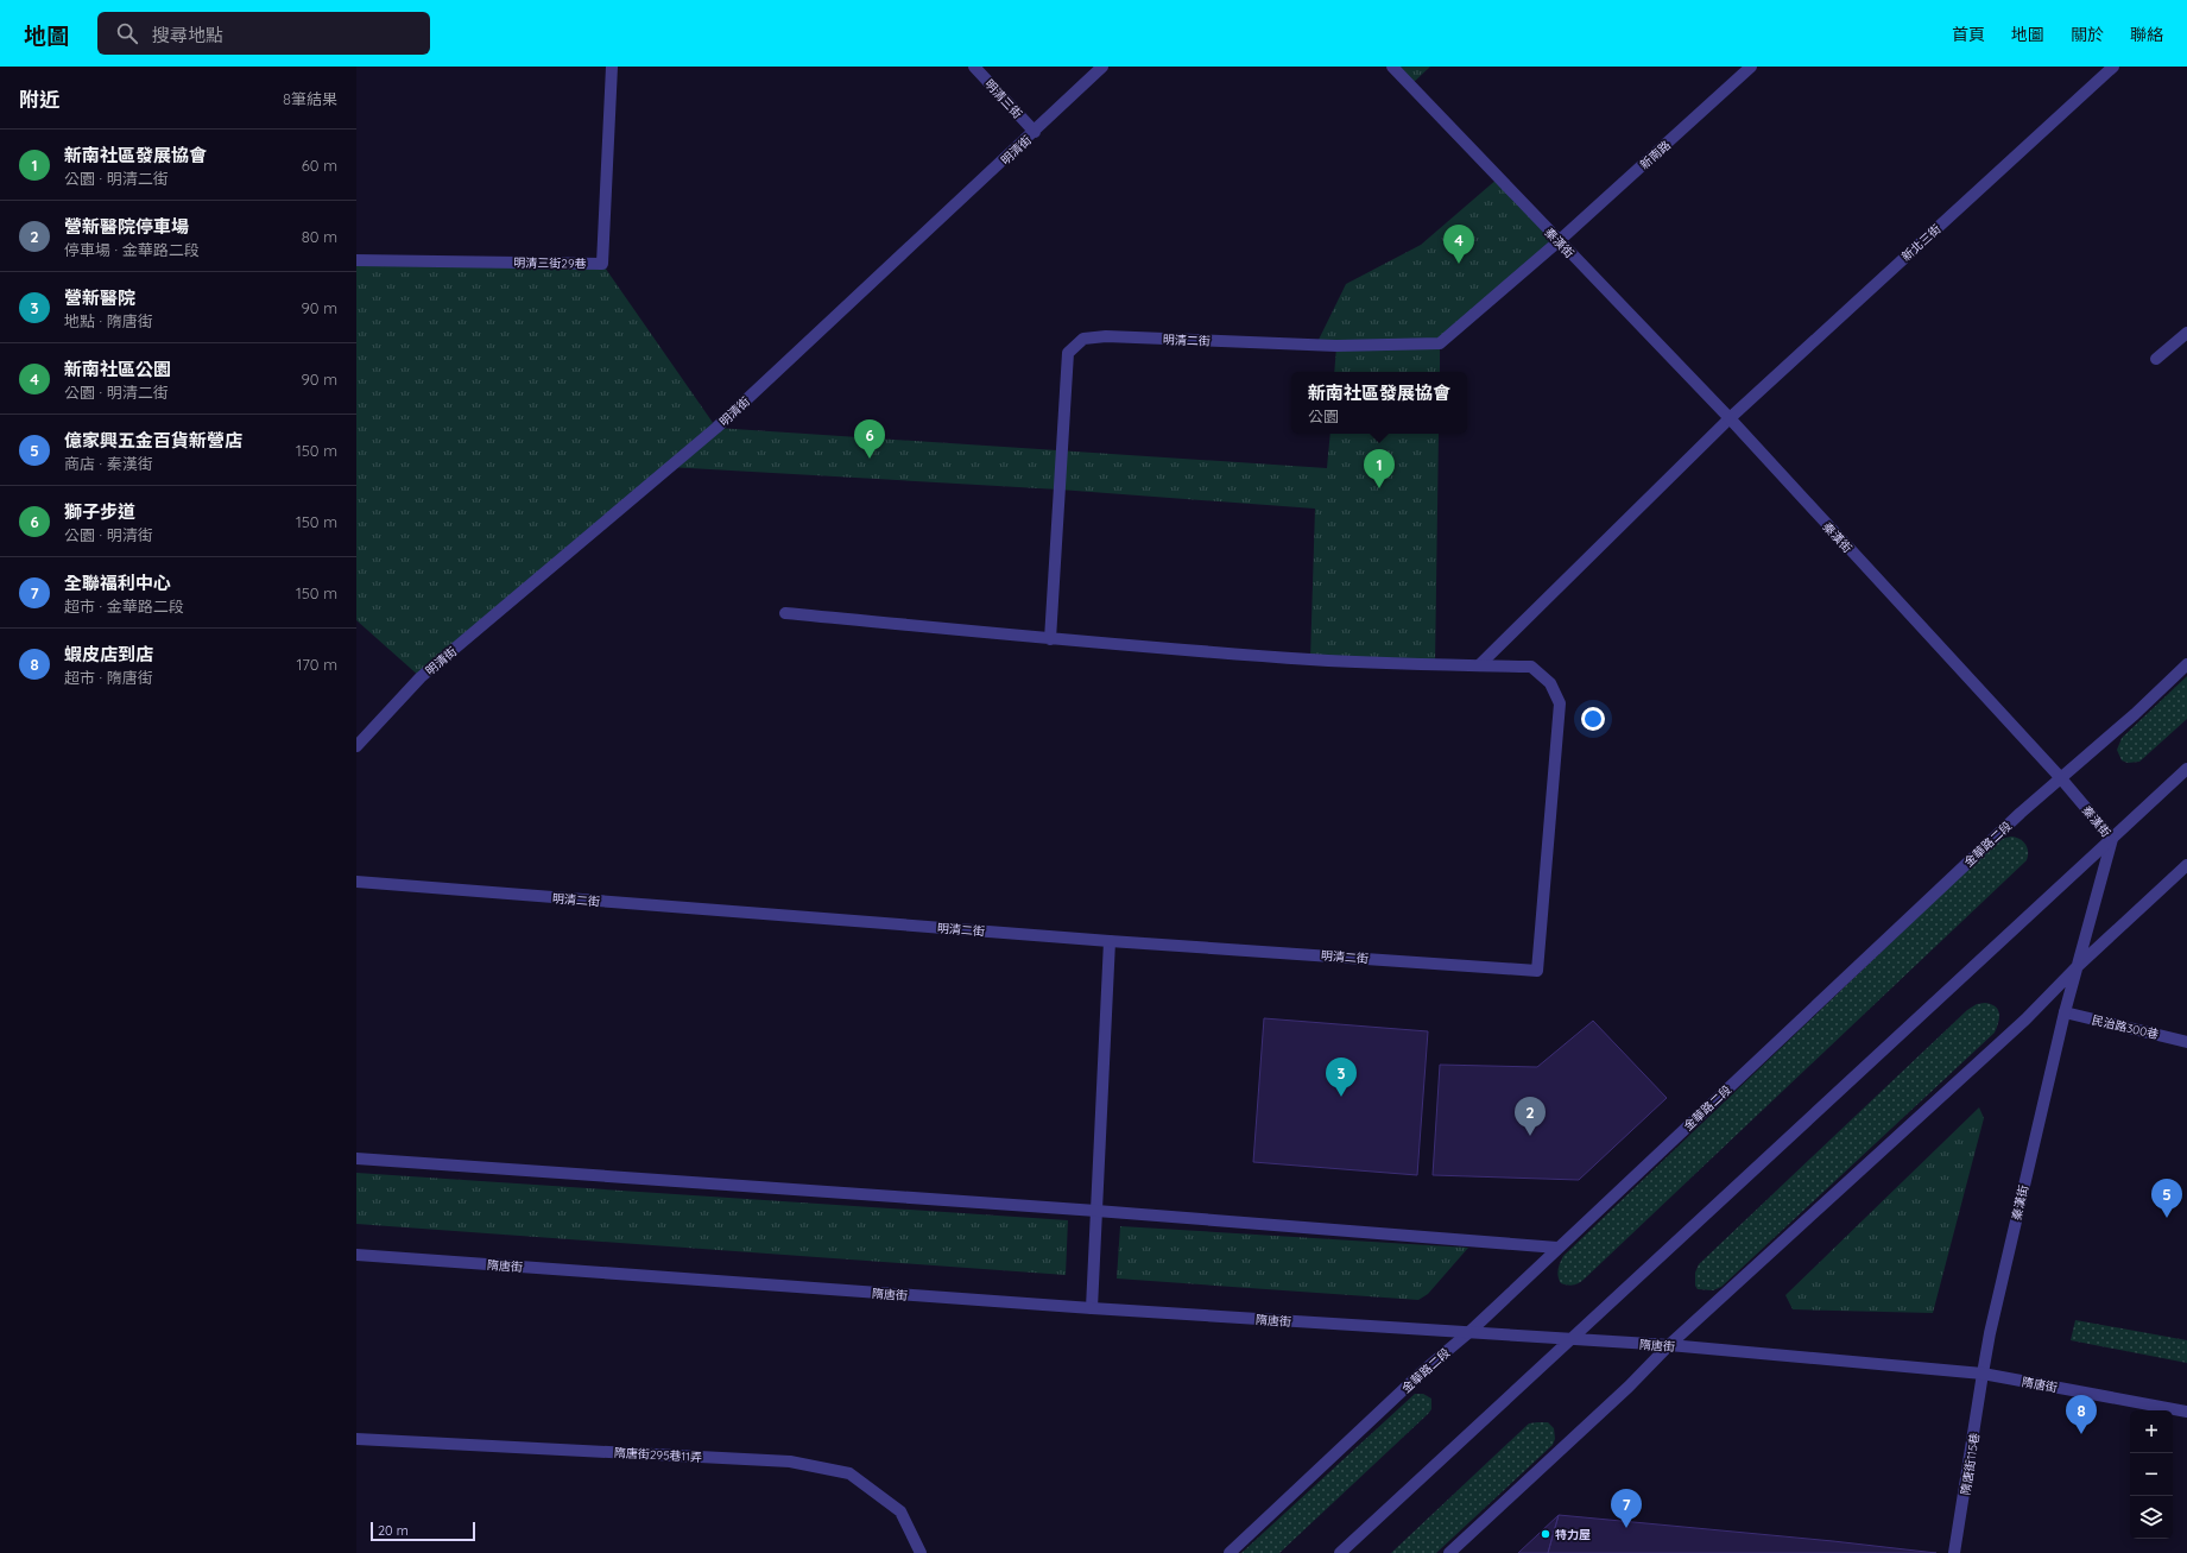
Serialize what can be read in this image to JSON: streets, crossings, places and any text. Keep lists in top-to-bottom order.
{
  "streets": {
    "street": [
      "明清三街",
      "明清街",
      "新南路",
      "秦漢街",
      "新北三街",
      "明清三街29巷",
      "明清二街",
      "金華路二段",
      "民治路300巷",
      "隋唐街",
      "隋唐街295巷11弄",
      "隋唐街115巷"
    ]
  },
  "crossings": [
    ["明清三街", "明清街"],
    ["新南路", "秦漢街"],
    ["新南路", "明清二街"],
    ["秦漢街", "新北三街"],
    ["秦漢街", "明清二街"],
    ["秦漢街", "金華路二段"],
    ["秦漢街", "民治路300巷"],
    ["秦漢街", "隋唐街"],
    ["秦漢街", "隋唐街115巷"],
    ["金華路二段", "隋唐街"],
    ["隋唐街", "隋唐街115巷"]
  ],
  "places": ["特力屋"],
  "scale_bar": "20 m",
  "page": {
    "header": "地圖",
    "search": "搜尋地點",
    "nav": [
      "首頁",
      "地圖",
      "關於",
      "聯絡"
    ],
    "heading": ["附近", "8筆結果"],
    "list": [
      {
        "mark": "1",
        "name": "新南社區發展協會",
        "note": "公園 · 明清二街",
        "value": "60 m"
      },
      {
        "mark": "2",
        "name": "營新醫院停車場",
        "note": "停車場 · 金華路二段",
        "value": "80 m"
      },
      {
        "mark": "3",
        "name": "營新醫院",
        "note": "地點 · 隋唐街",
        "value": "90 m"
      },
      {
        "mark": "4",
        "name": "新南社區公園",
        "note": "公園 · 明清二街",
        "value": "90 m"
      },
      {
        "mark": "5",
        "name": "億家興五金百貨新營店",
        "note": "商店 · 秦漢街",
        "value": "150 m"
      },
      {
        "mark": "6",
        "name": "獅子步道",
        "note": "公園 · 明清街",
        "value": "150 m"
      },
      {
        "mark": "7",
        "name": "全聯福利中心",
        "note": "超市 · 金華路二段",
        "value": "150 m"
      },
      {
        "mark": "8",
        "name": "蝦皮店到店",
        "note": "超市 · 隋唐街",
        "value": "170 m"
      }
    ],
    "pins": [
      "4",
      "6",
      "1",
      "3",
      "2",
      "5",
      "8",
      "7"
    ],
    "popup": ["新南社區發展協會", "公園"],
    "map_buttons": ["+", "−"],
    "scale": "20 m"
  }
}
